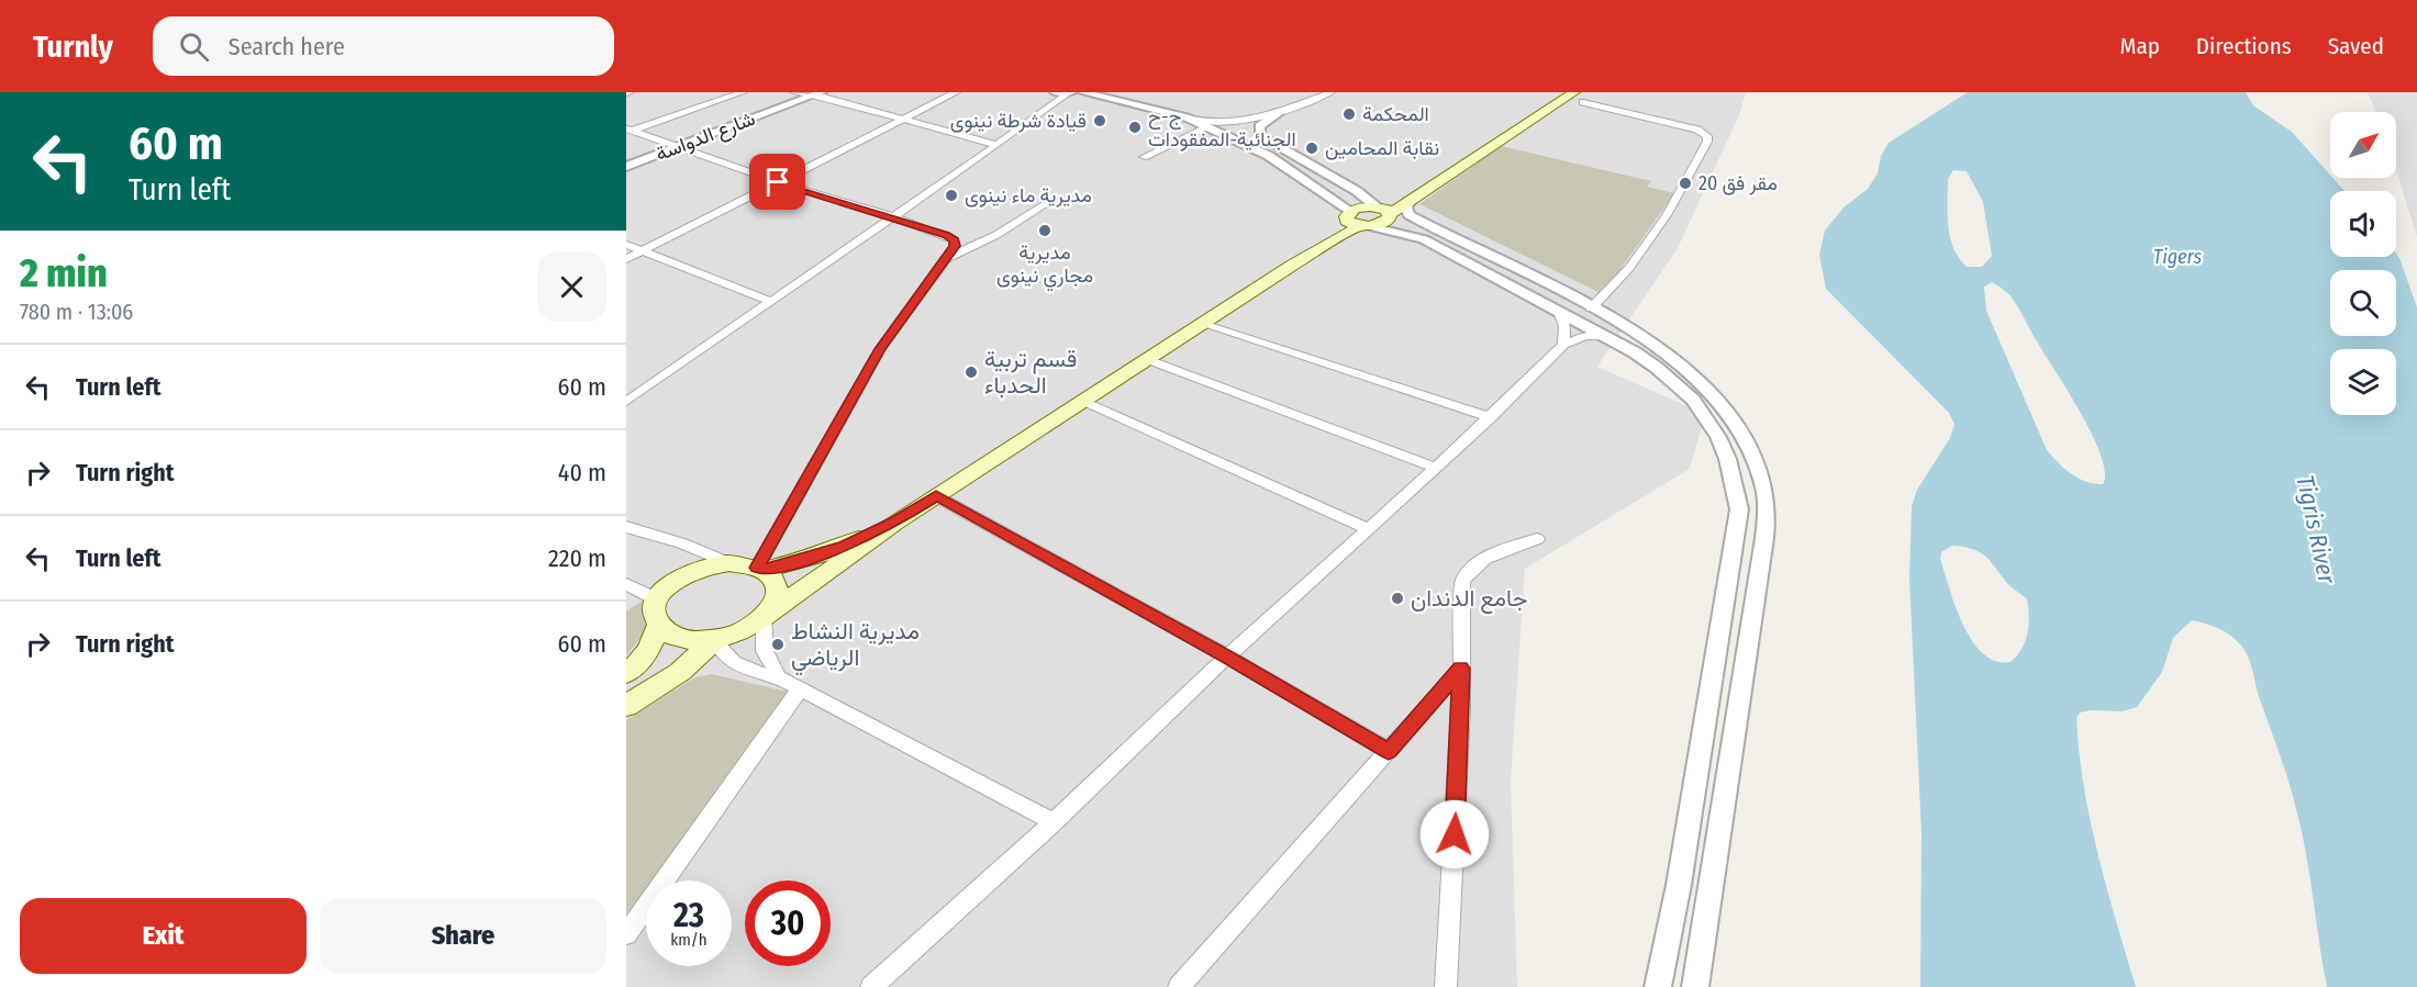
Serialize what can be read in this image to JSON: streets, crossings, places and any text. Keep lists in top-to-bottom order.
{
  "streets": {
    "street": ["شارع الدواسة"]
  },
  "water": ["Tigers", "Tigris River"],
  "places": [
    "المحكمة",
    "قيادة شرطة نينوى",
    "ج-ح الجنائية-المفقودات",
    "نقابة المحامين",
    "مقر فق 20",
    "مديرية ماء نينوى",
    "مديرية مجاري نينوى",
    "قسم تربية الحدباء",
    "جامع الدندان",
    "مديرية النشاط الرياضي"
  ],
  "north": "top right",
  "page": {
    "header": "Turnly",
    "search": "Search here",
    "nav": ["Map", "Directions", "Saved"],
    "turn": ["60 m", "Turn left"],
    "heading": ["2 min", "780 m · 13:06"],
    "list": [
      {
        "name": "Turn left",
        "value": "60 m"
      },
      {
        "name": "Turn right",
        "value": "40 m"
      },
      {
        "name": "Turn left",
        "value": "220 m"
      },
      {
        "name": "Turn right",
        "value": "60 m"
      }
    ],
    "speed": "23 km/h",
    "limit": "30",
    "buttons": ["Exit", "Share"]
  }
}
